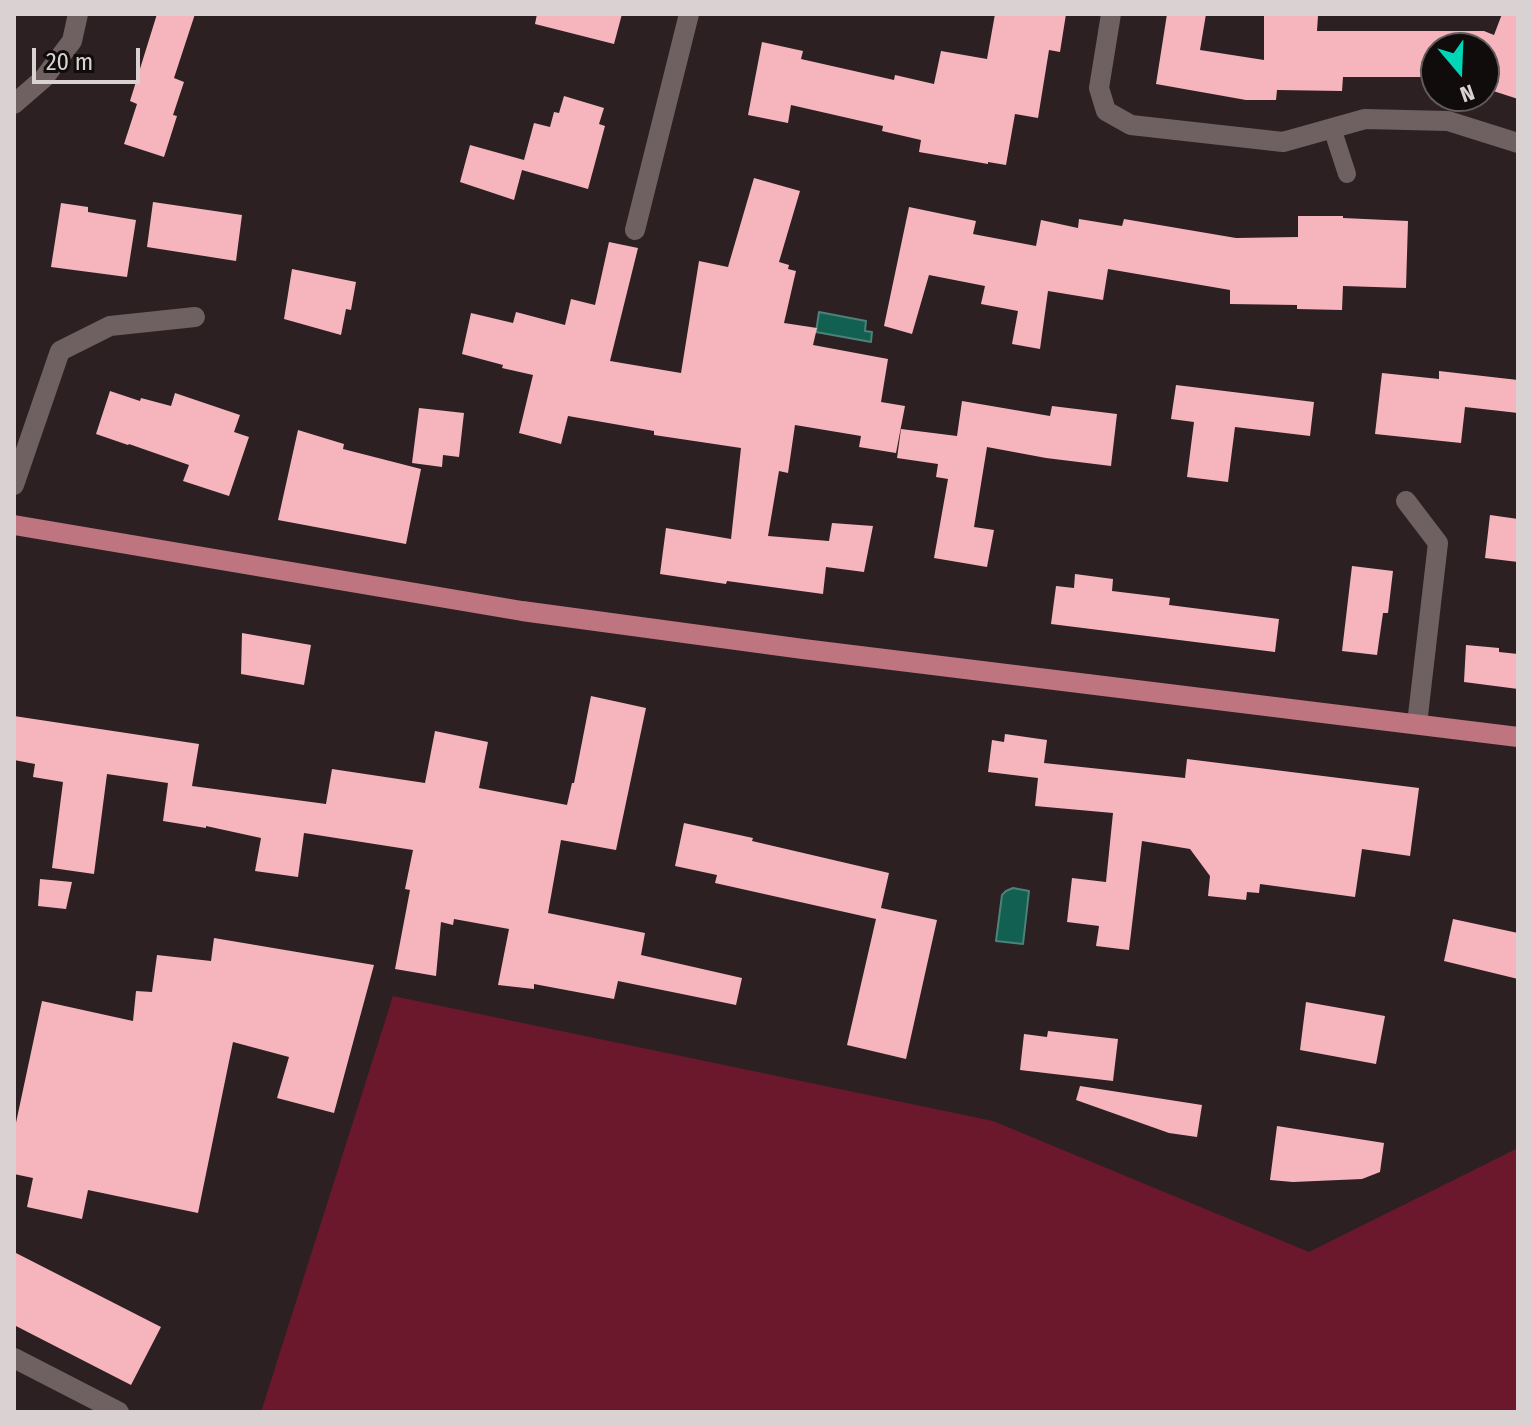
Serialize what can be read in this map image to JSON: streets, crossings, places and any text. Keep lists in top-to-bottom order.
{
  "scale_bar": "20 m",
  "north": "bottom"
}
